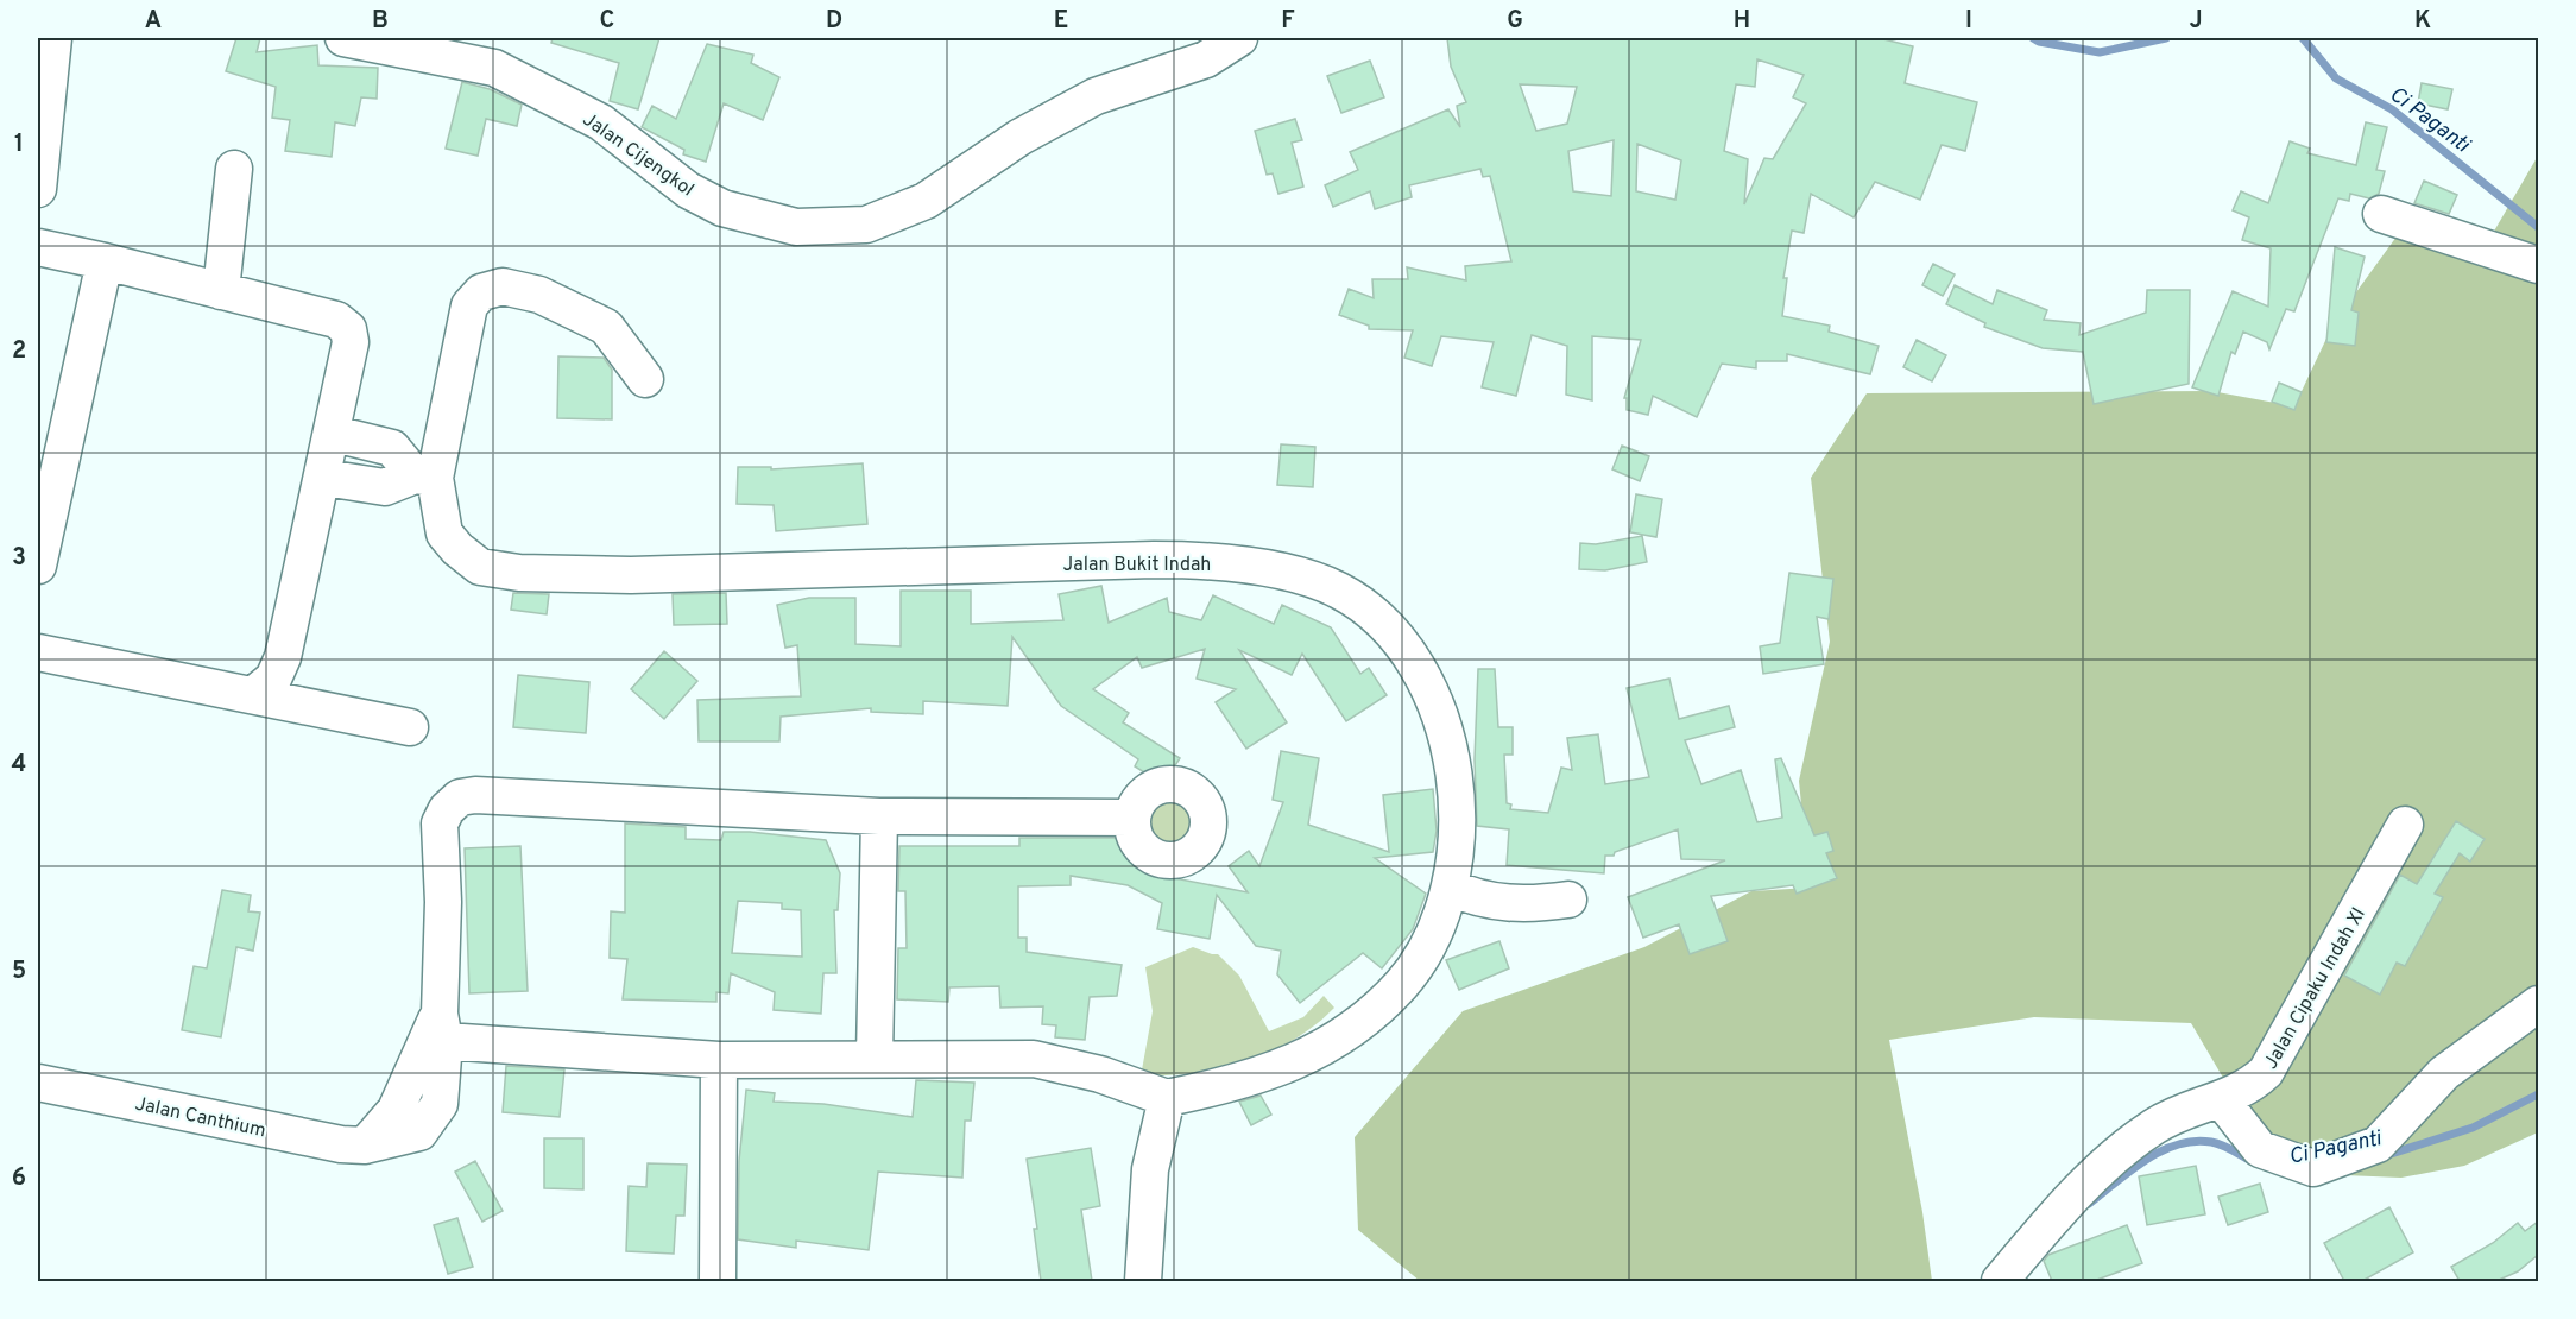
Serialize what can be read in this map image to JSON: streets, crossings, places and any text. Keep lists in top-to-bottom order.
{
  "streets": {
    "street": [
      "Jalan Cijengkol",
      "Jalan Bukit Indah",
      "Jalan Cipaku Indah XI",
      "Jalan Canthium"
    ]
  },
  "water": ["Ci Paganti"],
  "grid": {
    "columns": [
      "A",
      "B",
      "C",
      "D",
      "E",
      "F",
      "G",
      "H",
      "I",
      "J",
      "K"
    ],
    "rows": [
      "1",
      "2",
      "3",
      "4",
      "5",
      "6"
    ]
  }
}
